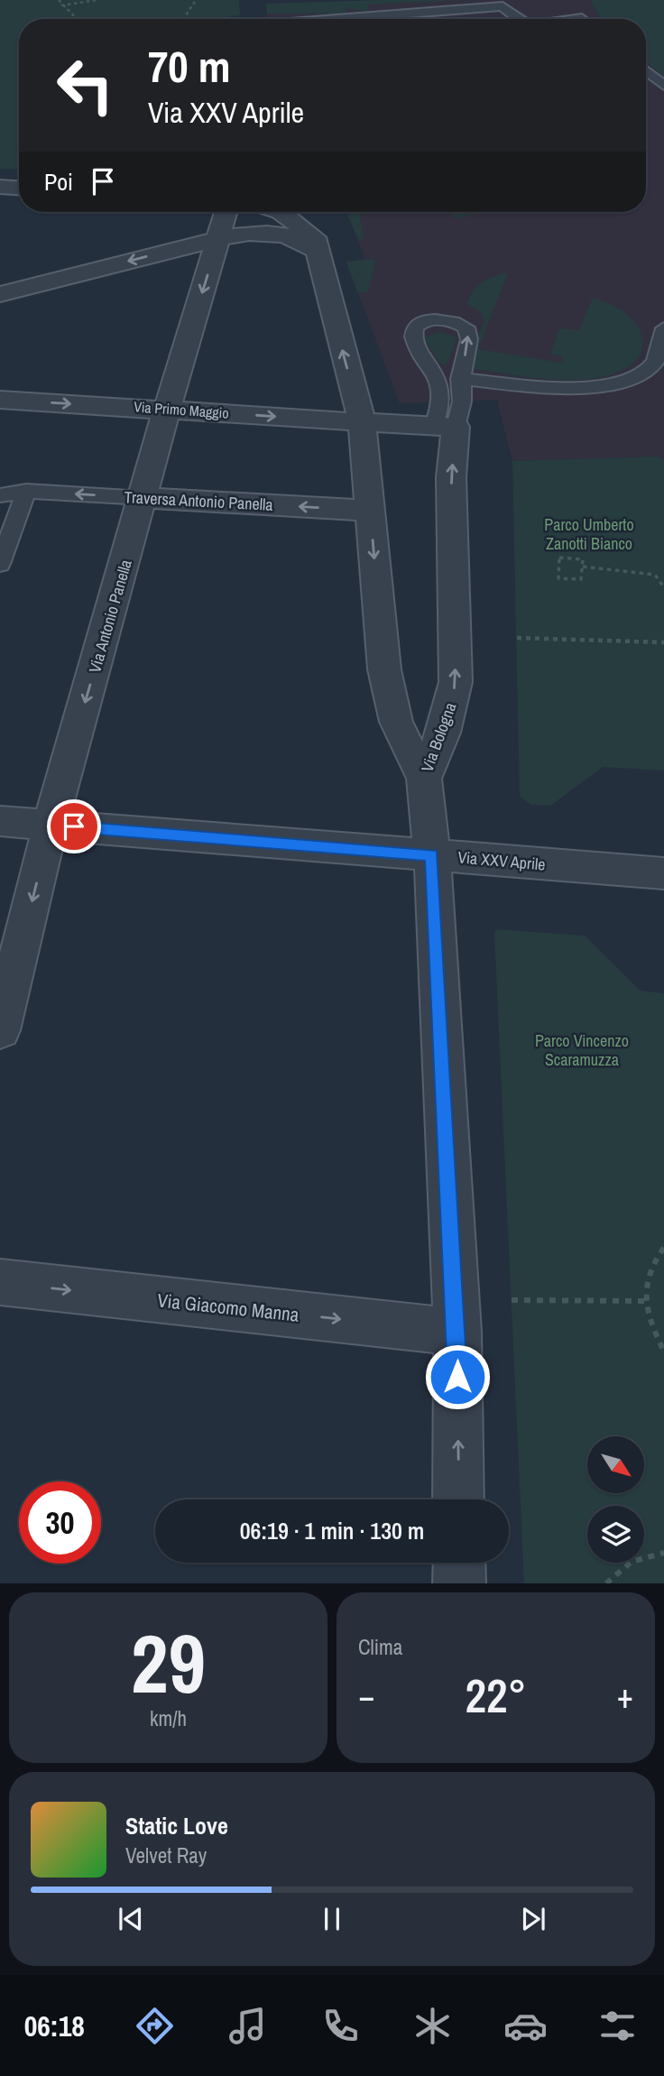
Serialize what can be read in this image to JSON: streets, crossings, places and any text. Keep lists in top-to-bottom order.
{
  "streets": {
    "street": [
      "Via Primo Maggio",
      "Traversa Antonio Panella",
      "Via Antonio Panella",
      "Via Bologna",
      "Via XXV Aprile",
      "Via Giacomo Manna"
    ]
  },
  "crossings": [
    ["Via Primo Maggio", "Via Antonio Panella"],
    ["Via Primo Maggio", "Via Bologna"],
    ["Traversa Antonio Panella", "Via Antonio Panella"],
    ["Traversa Antonio Panella", "Via Bologna"],
    ["Via Antonio Panella", "Via XXV Aprile"]
  ],
  "one_way": ["Traversa Antonio Panella", "Via Antonio Panella", "Via Giacomo Manna"],
  "parks": ["Parco Umberto Zanotti Bianco", "Parco Vincenzo Scaramuzza"],
  "north": "bottom right",
  "page": {
    "turn": ["70 m", "Via XXV Aprile"],
    "then": "Poi",
    "limit": "30",
    "trip": "06:19 · 1 min · 130 m",
    "tile": [
      ["29", "km/h"],
      "Clima"
    ],
    "heat": ["−", "22°", "+"],
    "song": ["Static Love", "Velvet Ray"],
    "tabs": "06:18"
  }
}
